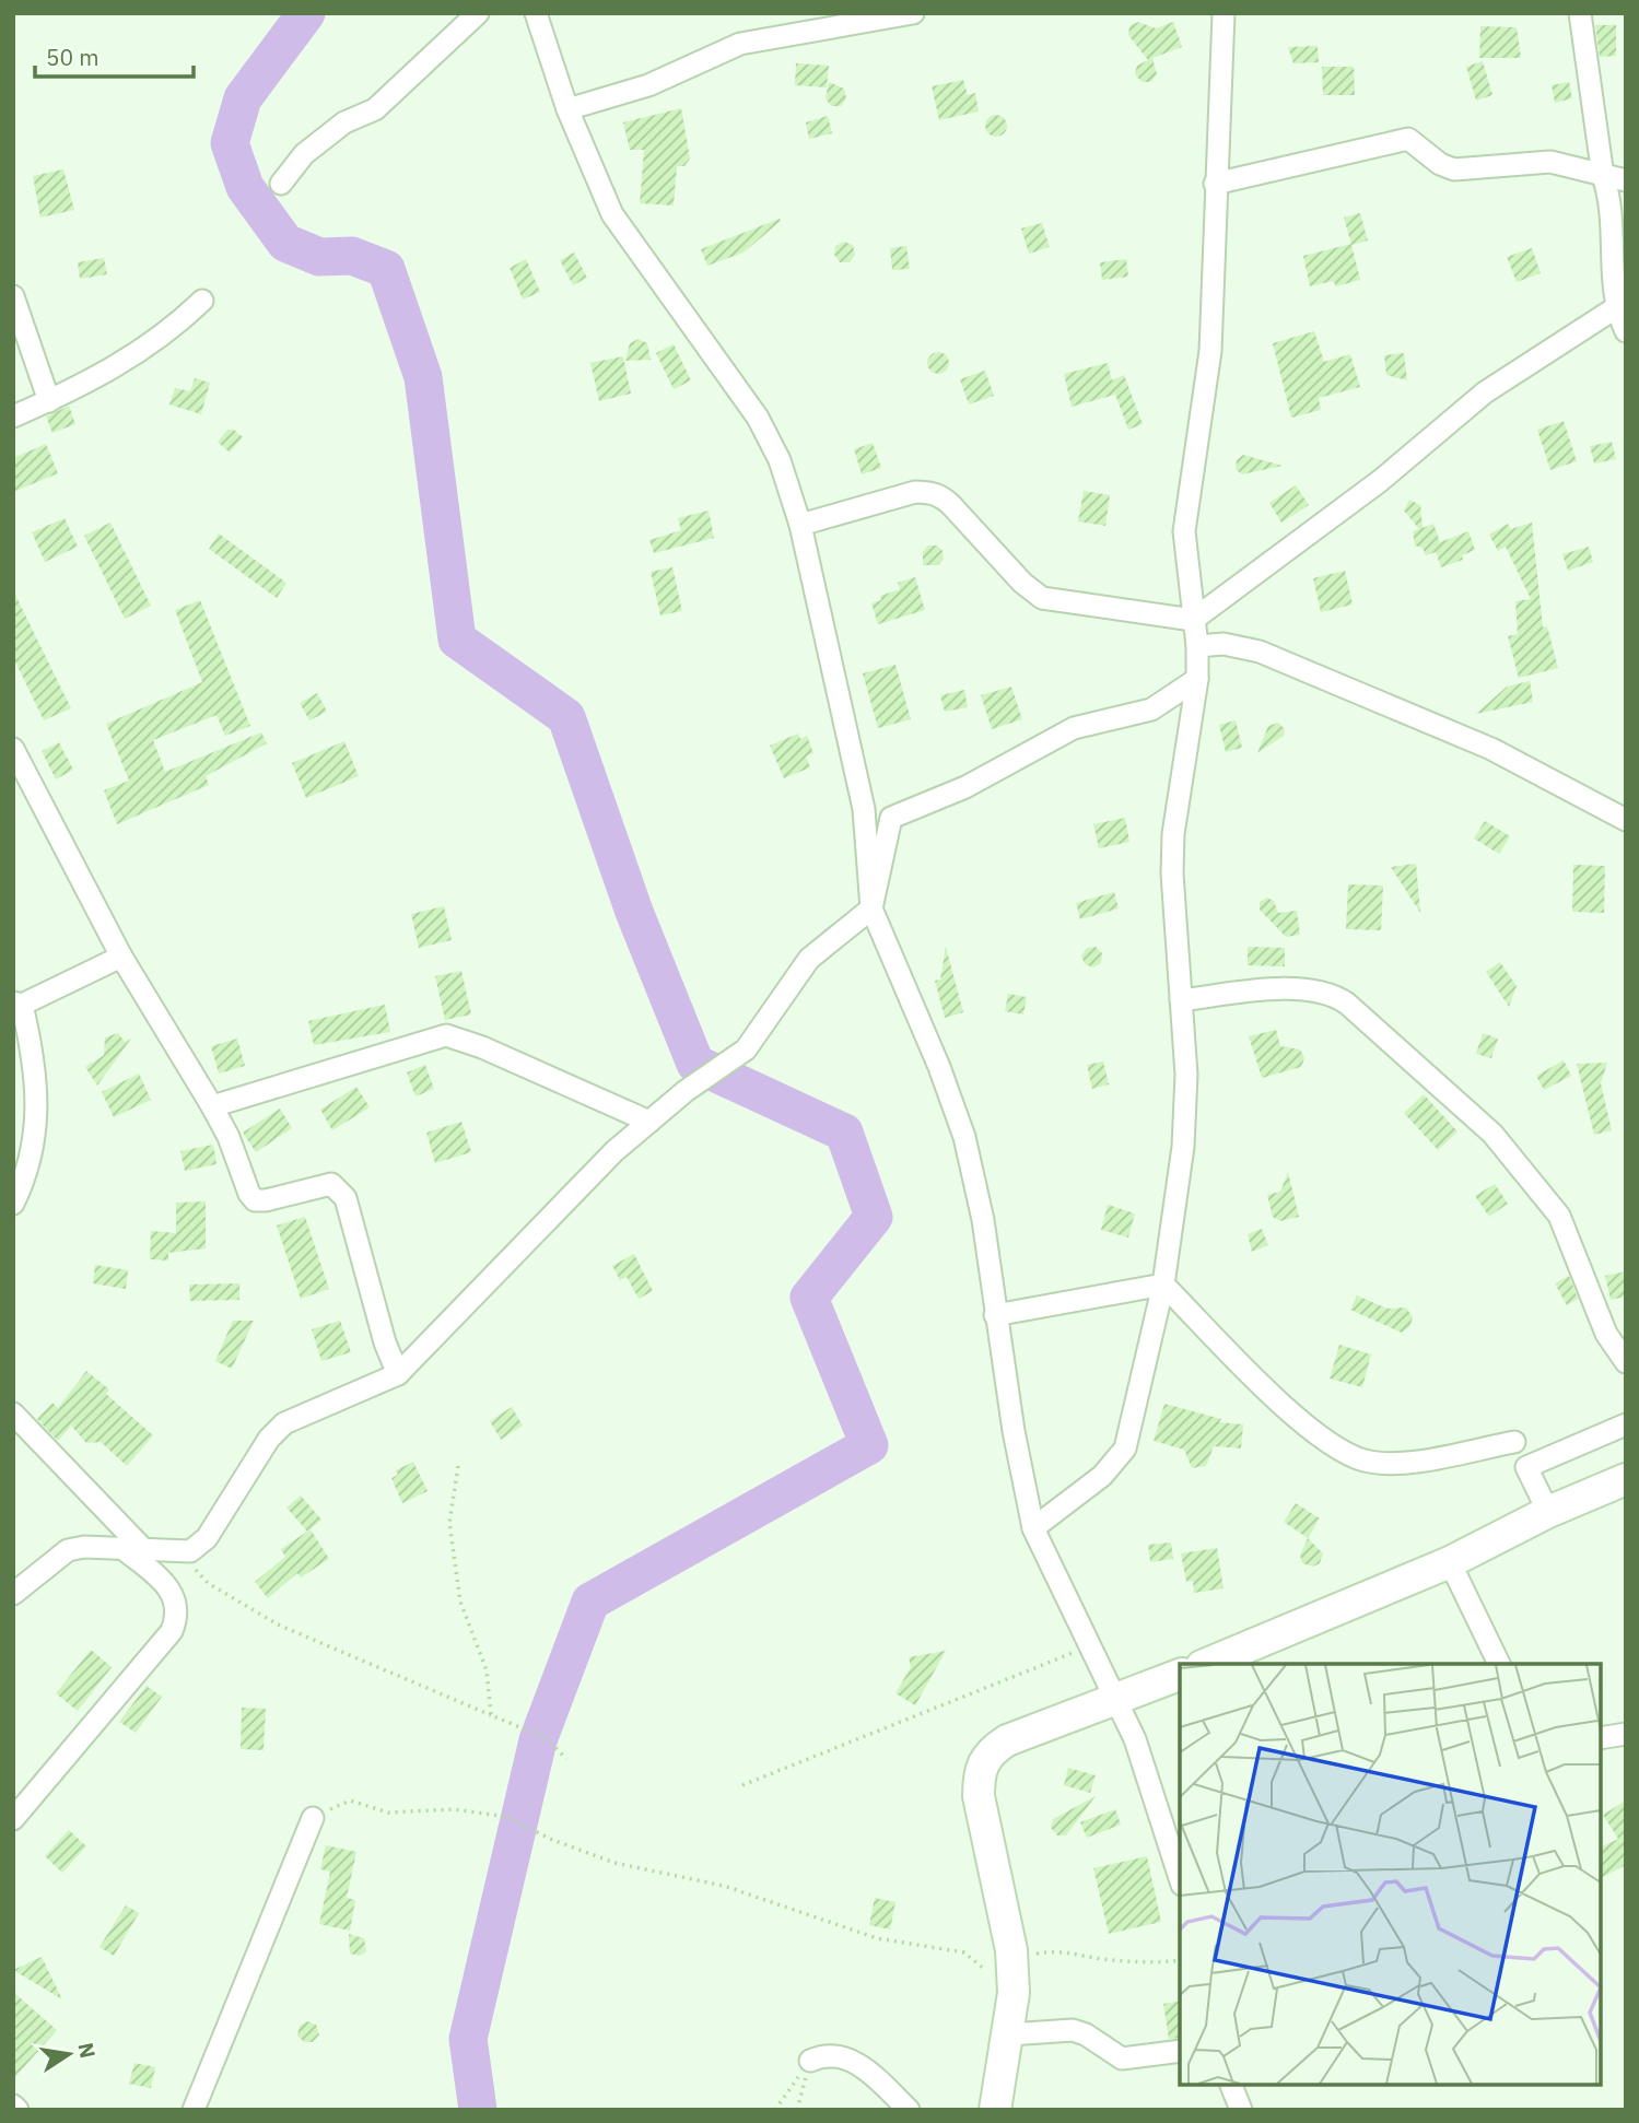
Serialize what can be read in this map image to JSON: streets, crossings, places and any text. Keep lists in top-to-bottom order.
{
  "scale_bar": "50 m",
  "north": "right"
}
